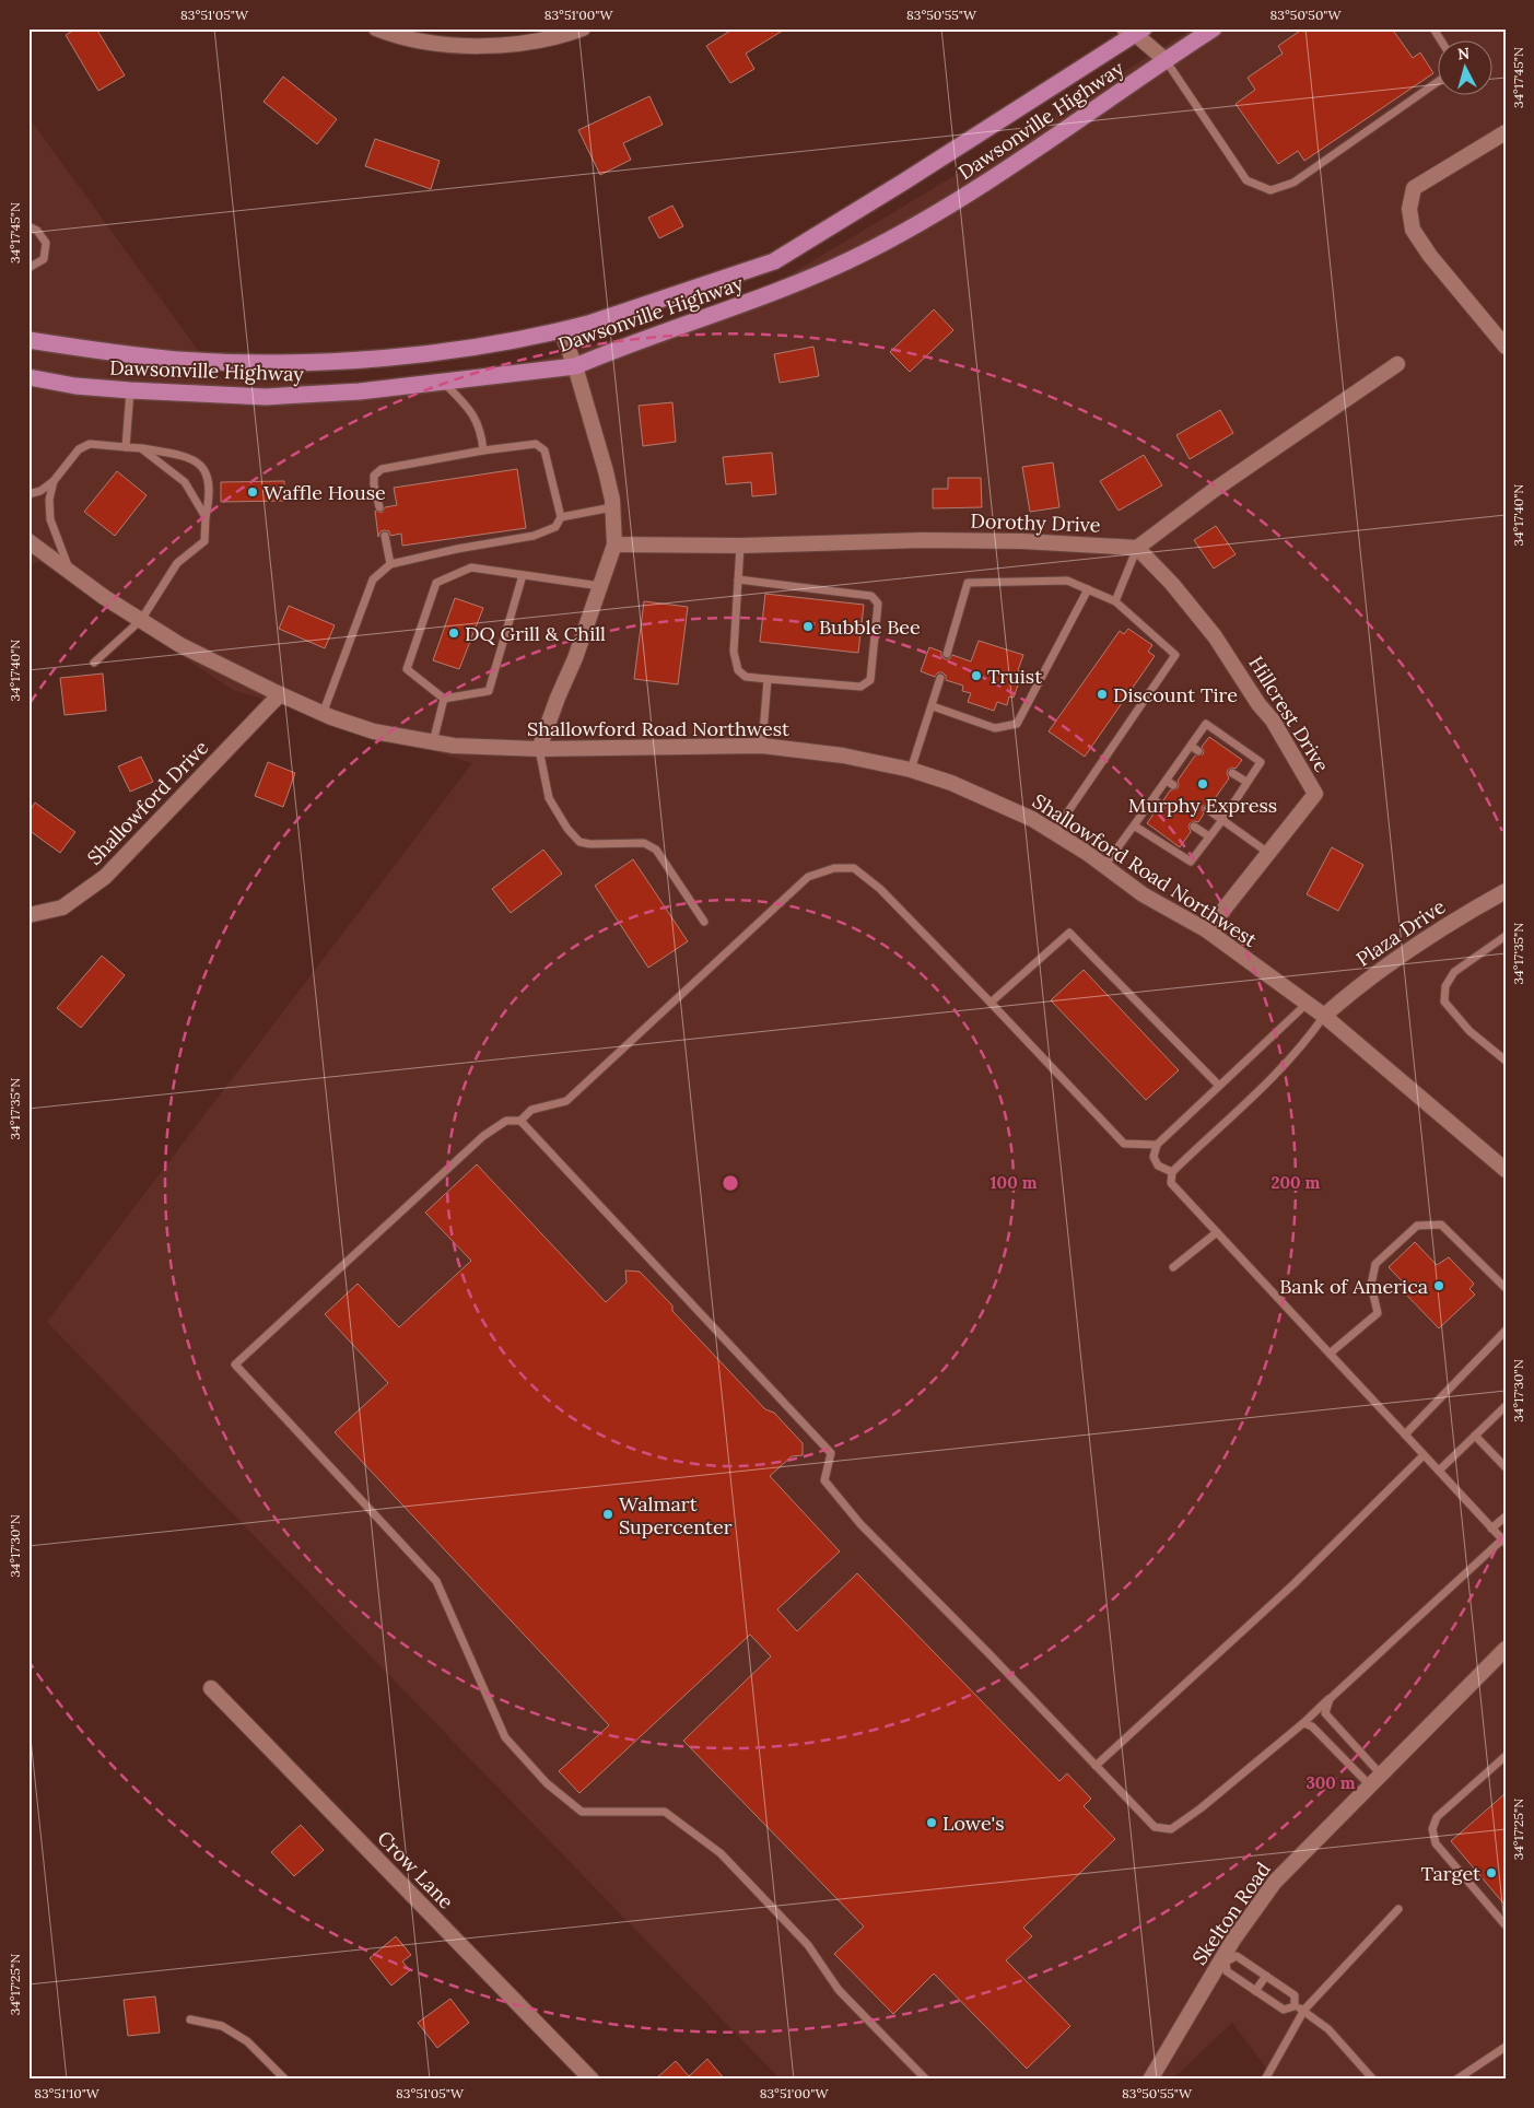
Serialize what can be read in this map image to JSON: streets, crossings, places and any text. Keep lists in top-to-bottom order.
{
  "streets": {
    "main road": ["Dawsonville Highway"],
    "street": [
      "Dorothy Drive",
      "Hillcrest Drive",
      "Shallowford Road Northwest",
      "Shallowford Drive",
      "Plaza Drive",
      "Crow Lane",
      "Skelton Road"
    ]
  },
  "crossings": [
    ["Dorothy Drive", "Hillcrest Drive"],
    ["Hillcrest Drive", "Shallowford Road Northwest"],
    ["Shallowford Road Northwest", "Shallowford Drive"],
    ["Shallowford Road Northwest", "Plaza Drive"]
  ],
  "places": [
    "Waffle House",
    "Bubble Bee",
    "DQ Grill & Chill",
    "Truist",
    "Discount Tire",
    "Murphy Express",
    "Bank of America",
    "Walmart Supercenter",
    "Lowe's",
    "Target"
  ],
  "north": "top",
  "coordinates": [
    "83°51'05\"W",
    "83°51'00\"W",
    "83°50'55\"W",
    "83°50'50\"W",
    "34°17'45\"N",
    "34°17'40\"N",
    "34°17'35\"N",
    "34°17'30\"N",
    "34°17'25\"N",
    "83°51'10\"W"
  ],
  "rings": ["100 m", "200 m", "300 m"]
}
